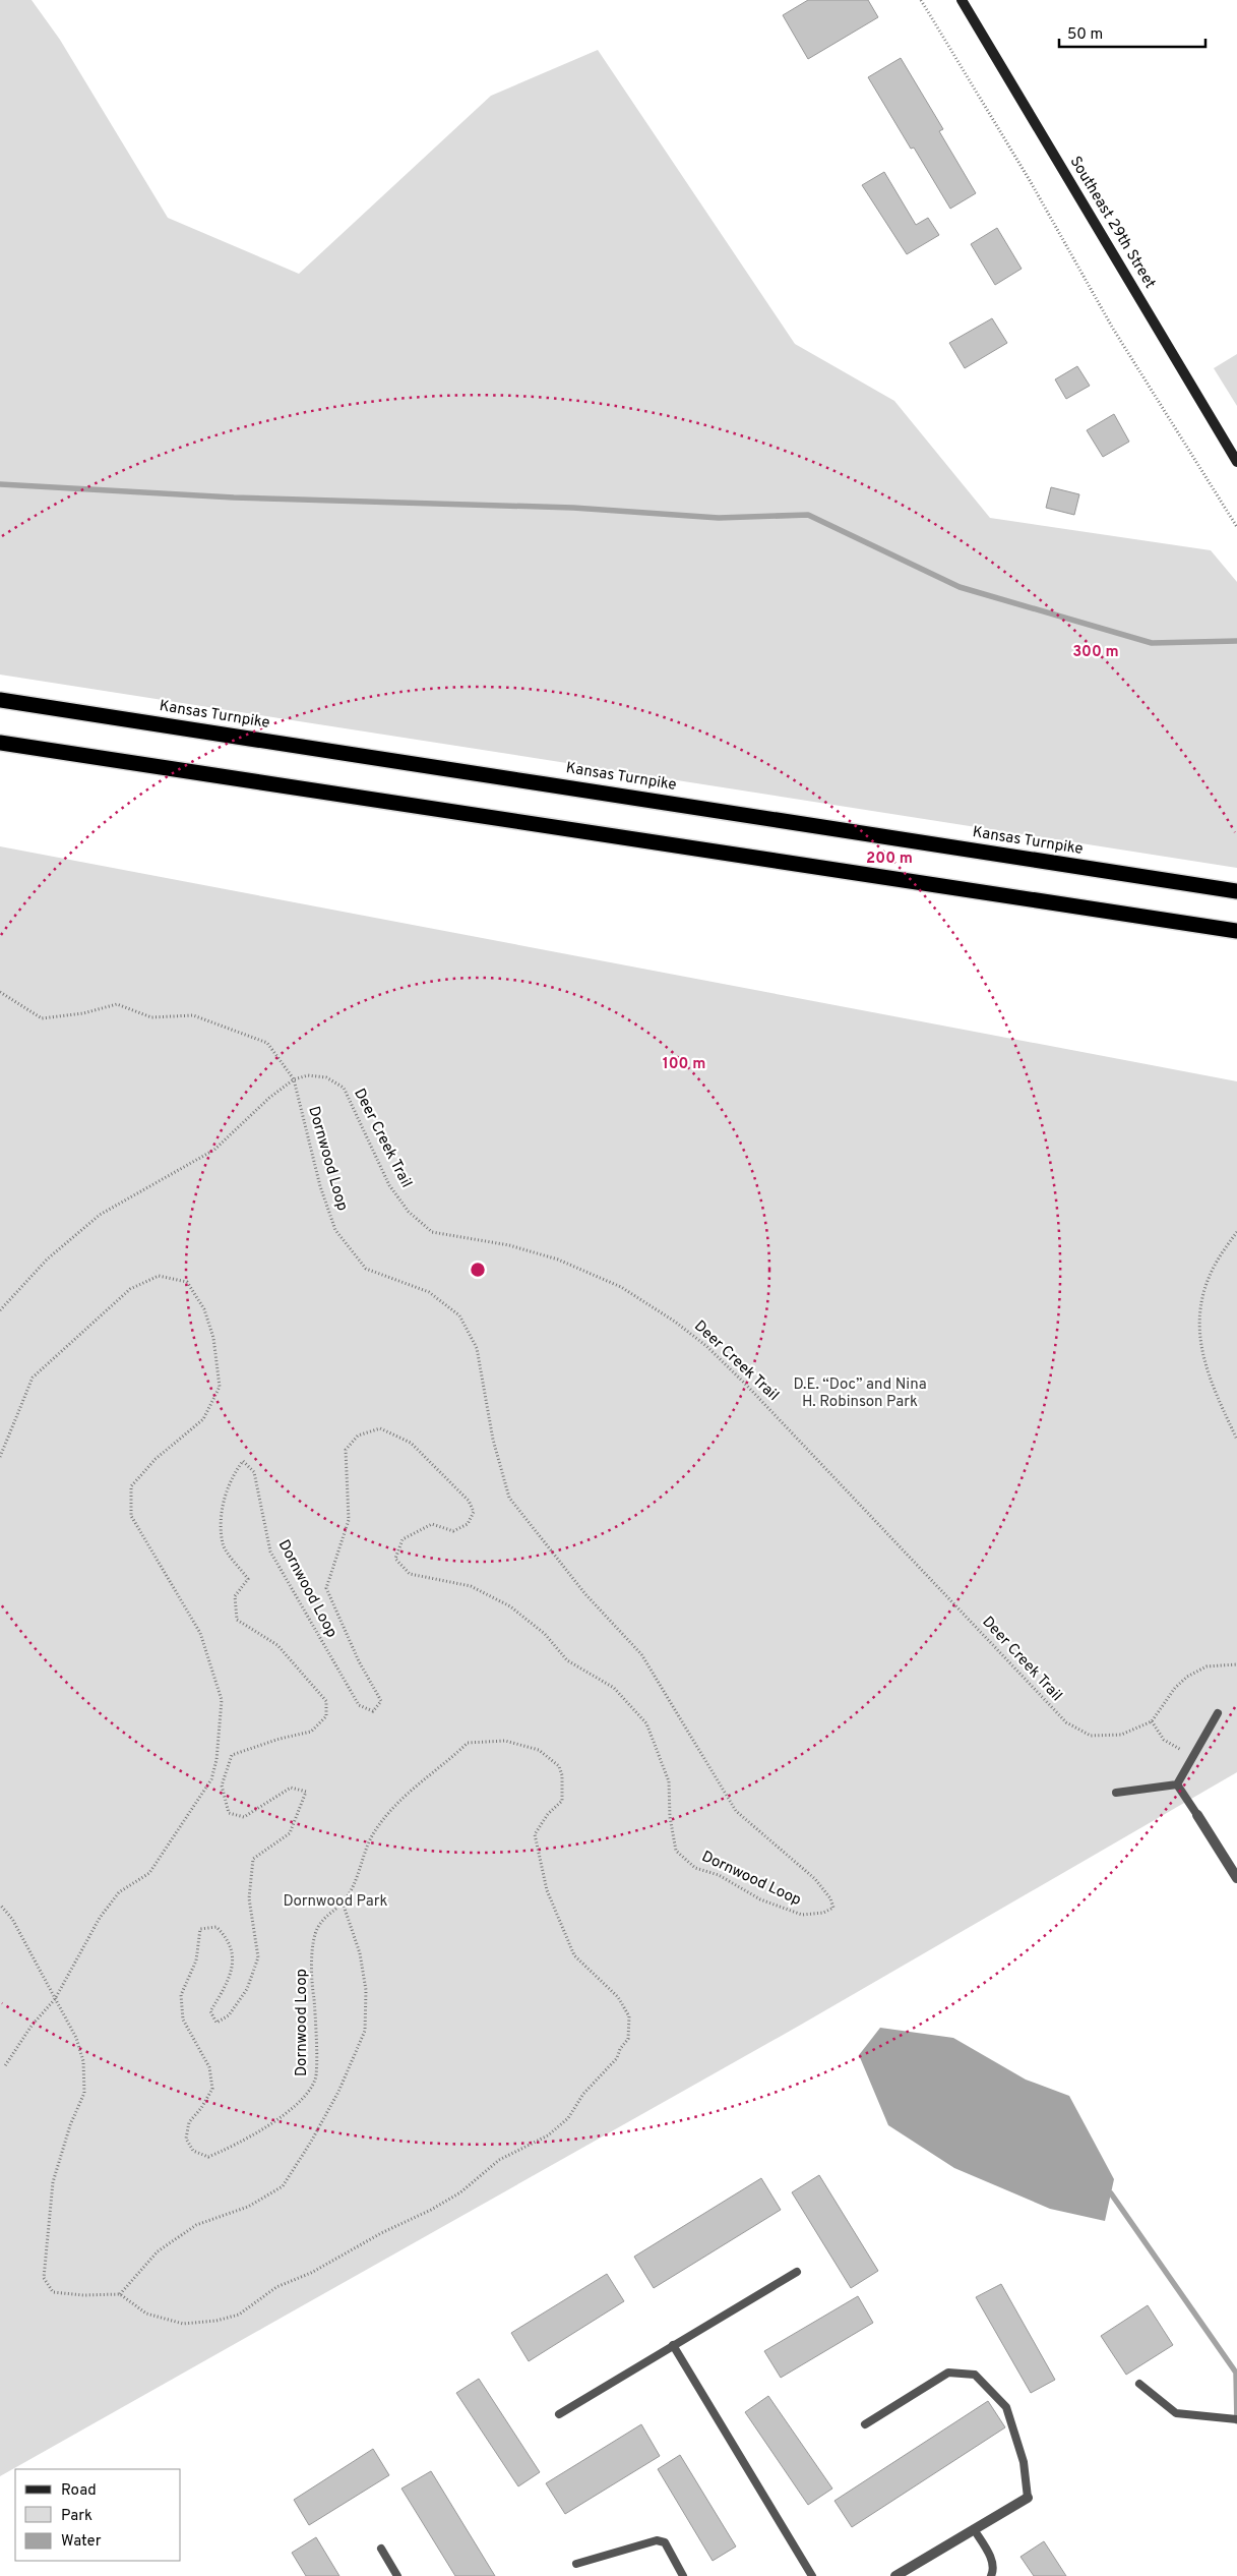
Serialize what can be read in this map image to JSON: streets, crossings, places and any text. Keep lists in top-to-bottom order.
{
  "streets": {
    "highway": ["Kansas Turnpike"],
    "main road": ["Southeast 29th Street"],
    "path": ["Deer Creek Trail", "Dornwood Loop"]
  },
  "crossings": [
    ["Deer Creek Trail", "Dornwood Loop"]
  ],
  "parks": ["D.E. “Doc” and Nina H. Robinson Park", "Dornwood Park"],
  "legend": ["Road", "Park", "Water"],
  "scale_bar": "50 m",
  "rings": ["300 m", "200 m", "100 m"]
}
